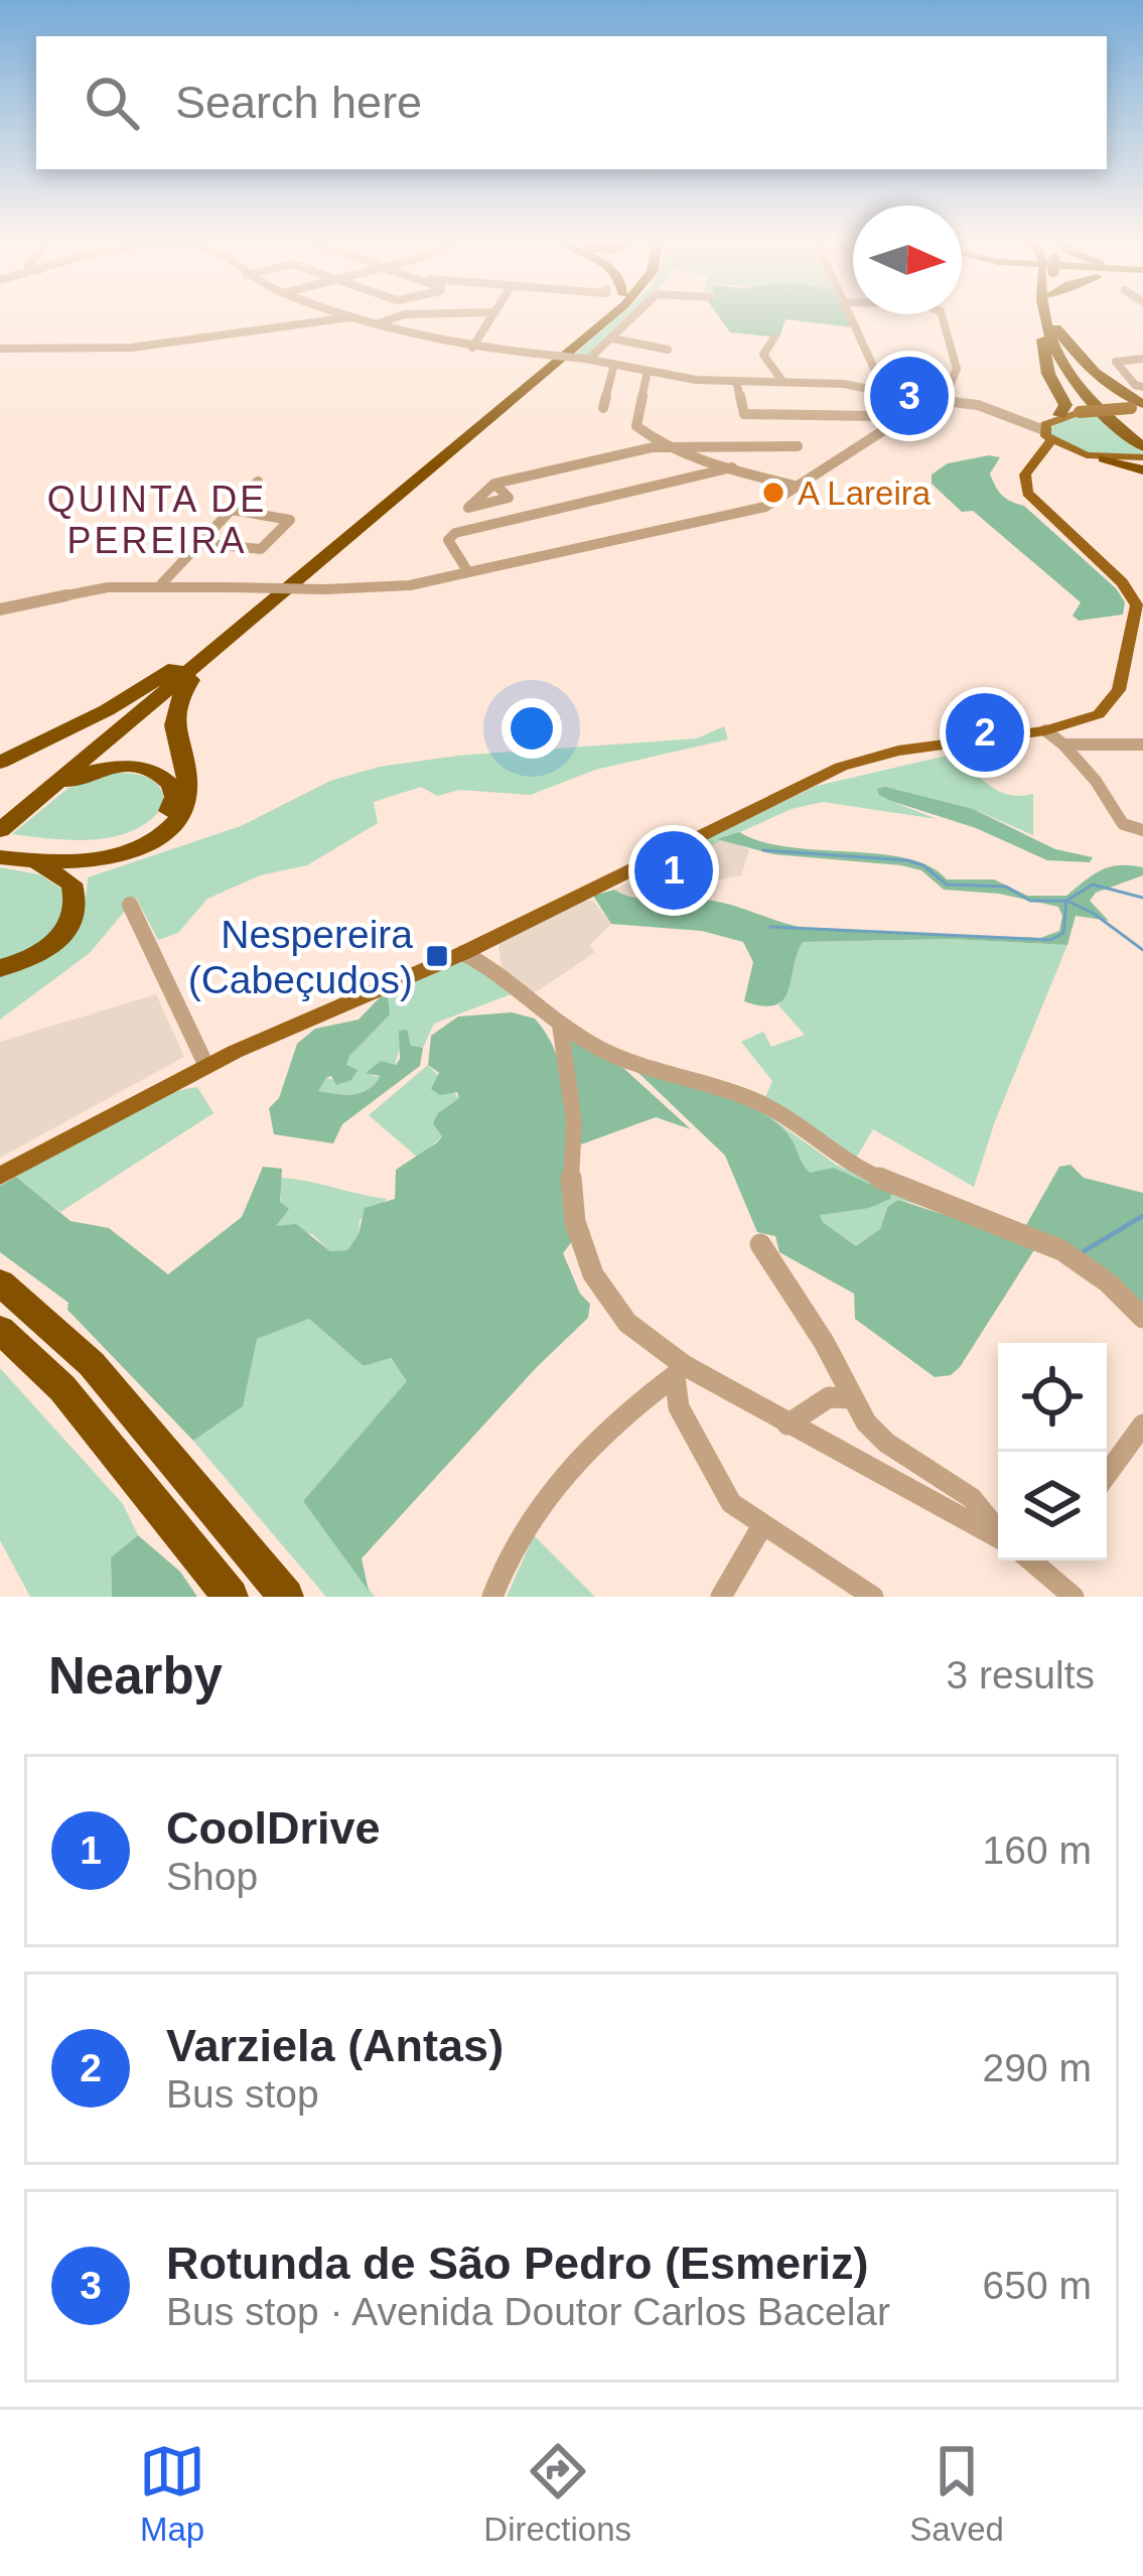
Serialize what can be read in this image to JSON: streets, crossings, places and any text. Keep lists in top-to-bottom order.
{
  "districts": ["QUINTA DE PEREIRA"],
  "places": {
    "other": ["A Lareira"],
    "transit": ["Nespereira (Cabeçudos)"]
  },
  "north": "right",
  "page": {
    "search": "Search here",
    "pins": ["3", "2", "1"],
    "heading": ["Nearby", "3 results"],
    "list": [
      {
        "mark": "1",
        "name": "CoolDrive",
        "note": "Shop",
        "value": "160 m"
      },
      {
        "mark": "2",
        "name": "Varziela (Antas)",
        "note": "Bus stop",
        "value": "290 m"
      },
      {
        "mark": "3",
        "name": "Rotunda de São Pedro (Esmeriz)",
        "note": "Bus stop · Avenida Doutor Carlos Bacelar",
        "value": "650 m"
      }
    ],
    "nav": ["Map", "Directions", "Saved"]
  }
}
